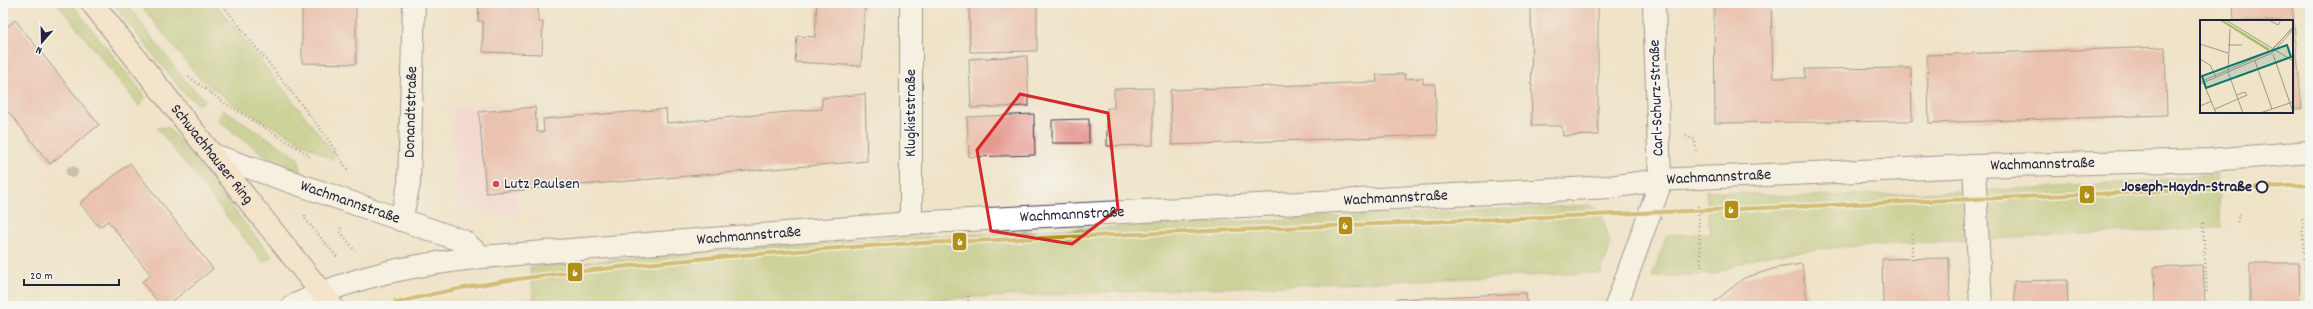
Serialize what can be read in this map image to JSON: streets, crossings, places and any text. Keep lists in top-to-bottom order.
{
  "streets": {
    "main road": ["Schwachhauser Ring"],
    "street": [
      "Carl-Schurz-Straße",
      "Donandtstraße",
      "Klugkiststraße",
      "Wachmannstraße"
    ]
  },
  "crossings": [
    ["Carl-Schurz-Straße", "Wachmannstraße"],
    ["Donandtstraße", "Wachmannstraße"],
    ["Klugkiststraße", "Wachmannstraße"],
    ["Schwachhauser Ring", "Wachmannstraße"]
  ],
  "places": ["Lutz Paulsen", "Joseph-Haydn-Straße"],
  "lines": ["transit line 6"],
  "scale_bar": "20 m",
  "north": "bottom"
}
